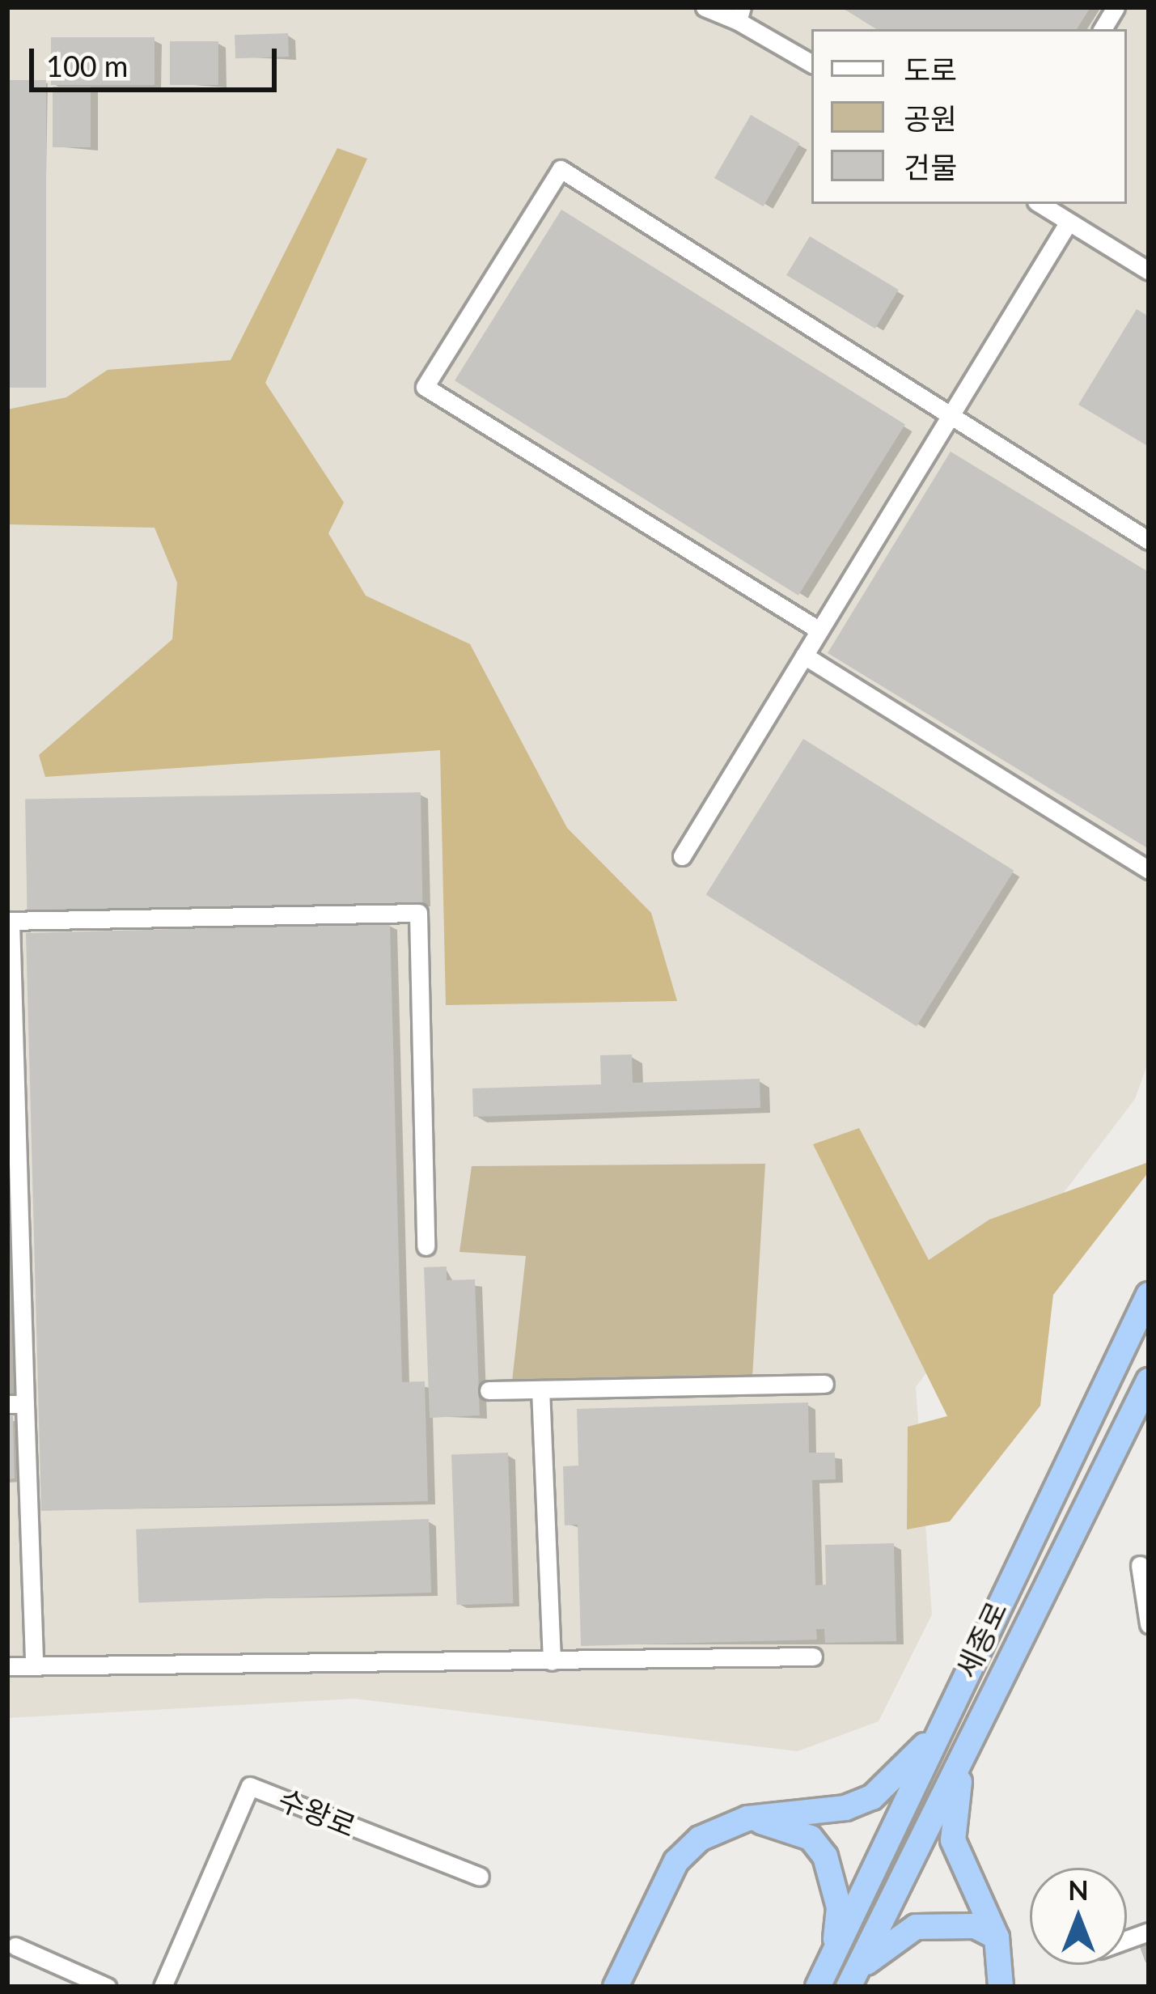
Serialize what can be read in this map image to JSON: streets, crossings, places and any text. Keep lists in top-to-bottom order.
{
  "streets": {
    "highway": ["세종로"],
    "street": ["수왕로"]
  },
  "legend": ["도로", "공원", "건물"],
  "scale_bar": "100 m",
  "north": "top"
}
